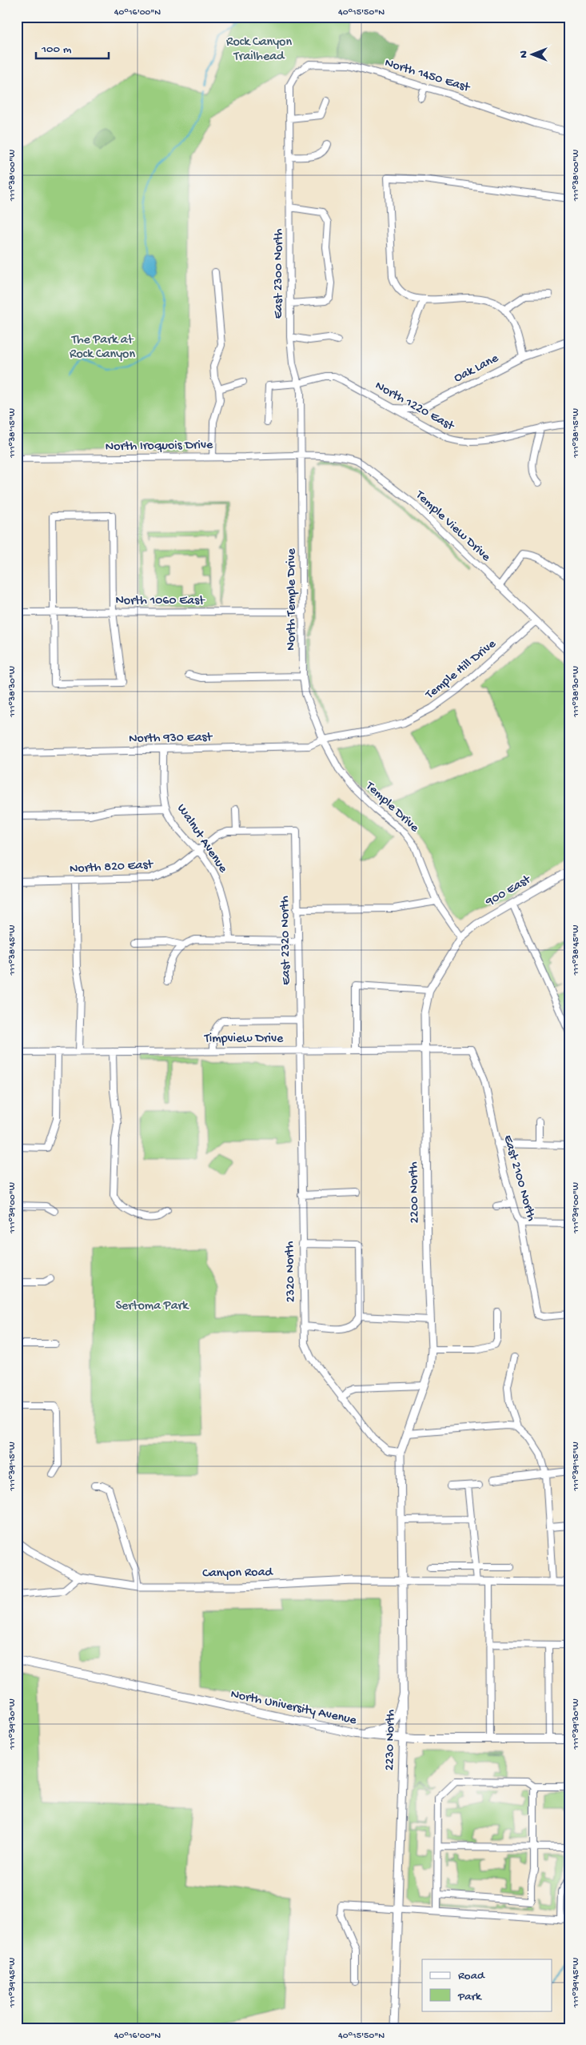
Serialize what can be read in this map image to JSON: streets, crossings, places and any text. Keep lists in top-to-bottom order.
{
  "streets": {
    "highway": ["North University Avenue"],
    "main road": [
      "900 East",
      "2200 North",
      "Canyon Road",
      "2230 North"
    ],
    "street": [
      "North 1450 East",
      "East 2300 North",
      "Oak Lane",
      "North 1220 East",
      "North Iroquois Drive",
      "Temple View Drive",
      "North Temple Drive",
      "North 1060 East",
      "Temple Hill Drive",
      "North 930 East",
      "Temple Drive",
      "Walnut Avenue",
      "North 820 East",
      "East 2320 North",
      "Timpview Drive",
      "East 2100 North",
      "2320 North"
    ]
  },
  "crossings": [
    ["North 1450 East", "East 2300 North"],
    ["East 2300 North", "North 1220 East"],
    ["East 2300 North", "North Iroquois Drive"],
    ["East 2300 North", "Temple View Drive"],
    ["East 2300 North", "North Temple Drive"],
    ["Oak Lane", "North 1220 East"],
    ["North Iroquois Drive", "Temple View Drive"],
    ["North Iroquois Drive", "North Temple Drive"],
    ["Temple View Drive", "North Temple Drive"],
    ["Temple View Drive", "Temple Hill Drive"],
    ["North Temple Drive", "North 1060 East"],
    ["North Temple Drive", "Temple Hill Drive"],
    ["North Temple Drive", "North 930 East"],
    ["North Temple Drive", "Temple Drive"],
    ["Temple Hill Drive", "North 930 East"],
    ["Temple Hill Drive", "Temple Drive"],
    ["North 930 East", "Temple Drive"],
    ["North 930 East", "Walnut Avenue"],
    ["Temple Drive", "900 East"],
    ["Temple Drive", "2200 North"],
    ["Walnut Avenue", "North 820 East"],
    ["North 820 East", "East 2320 North"],
    ["900 East", "2200 North"],
    ["East 2320 North", "Timpview Drive"],
    ["East 2320 North", "2320 North"],
    ["Timpview Drive", "East 2100 North"],
    ["Timpview Drive", "2200 North"],
    ["Timpview Drive", "2320 North"],
    ["2200 North", "2320 North"],
    ["2200 North", "2230 North"],
    ["2320 North", "2230 North"],
    ["Canyon Road", "2230 North"],
    ["North University Avenue", "2230 North"]
  ],
  "parks": ["Rock Canyon Trailhead", "The Park at Rock Canyon", "Sertoma Park"],
  "legend": ["Road", "Park"],
  "scale_bar": "100 m",
  "north": "left",
  "coordinates": [
    "40°16'00\"N",
    "40°15'50\"N",
    "111°38'00\"W",
    "111°38'15\"W",
    "111°38'30\"W",
    "111°38'45\"W",
    "111°39'00\"W",
    "111°39'15\"W",
    "111°39'30\"W",
    "111°39'45\"W"
  ]
}
